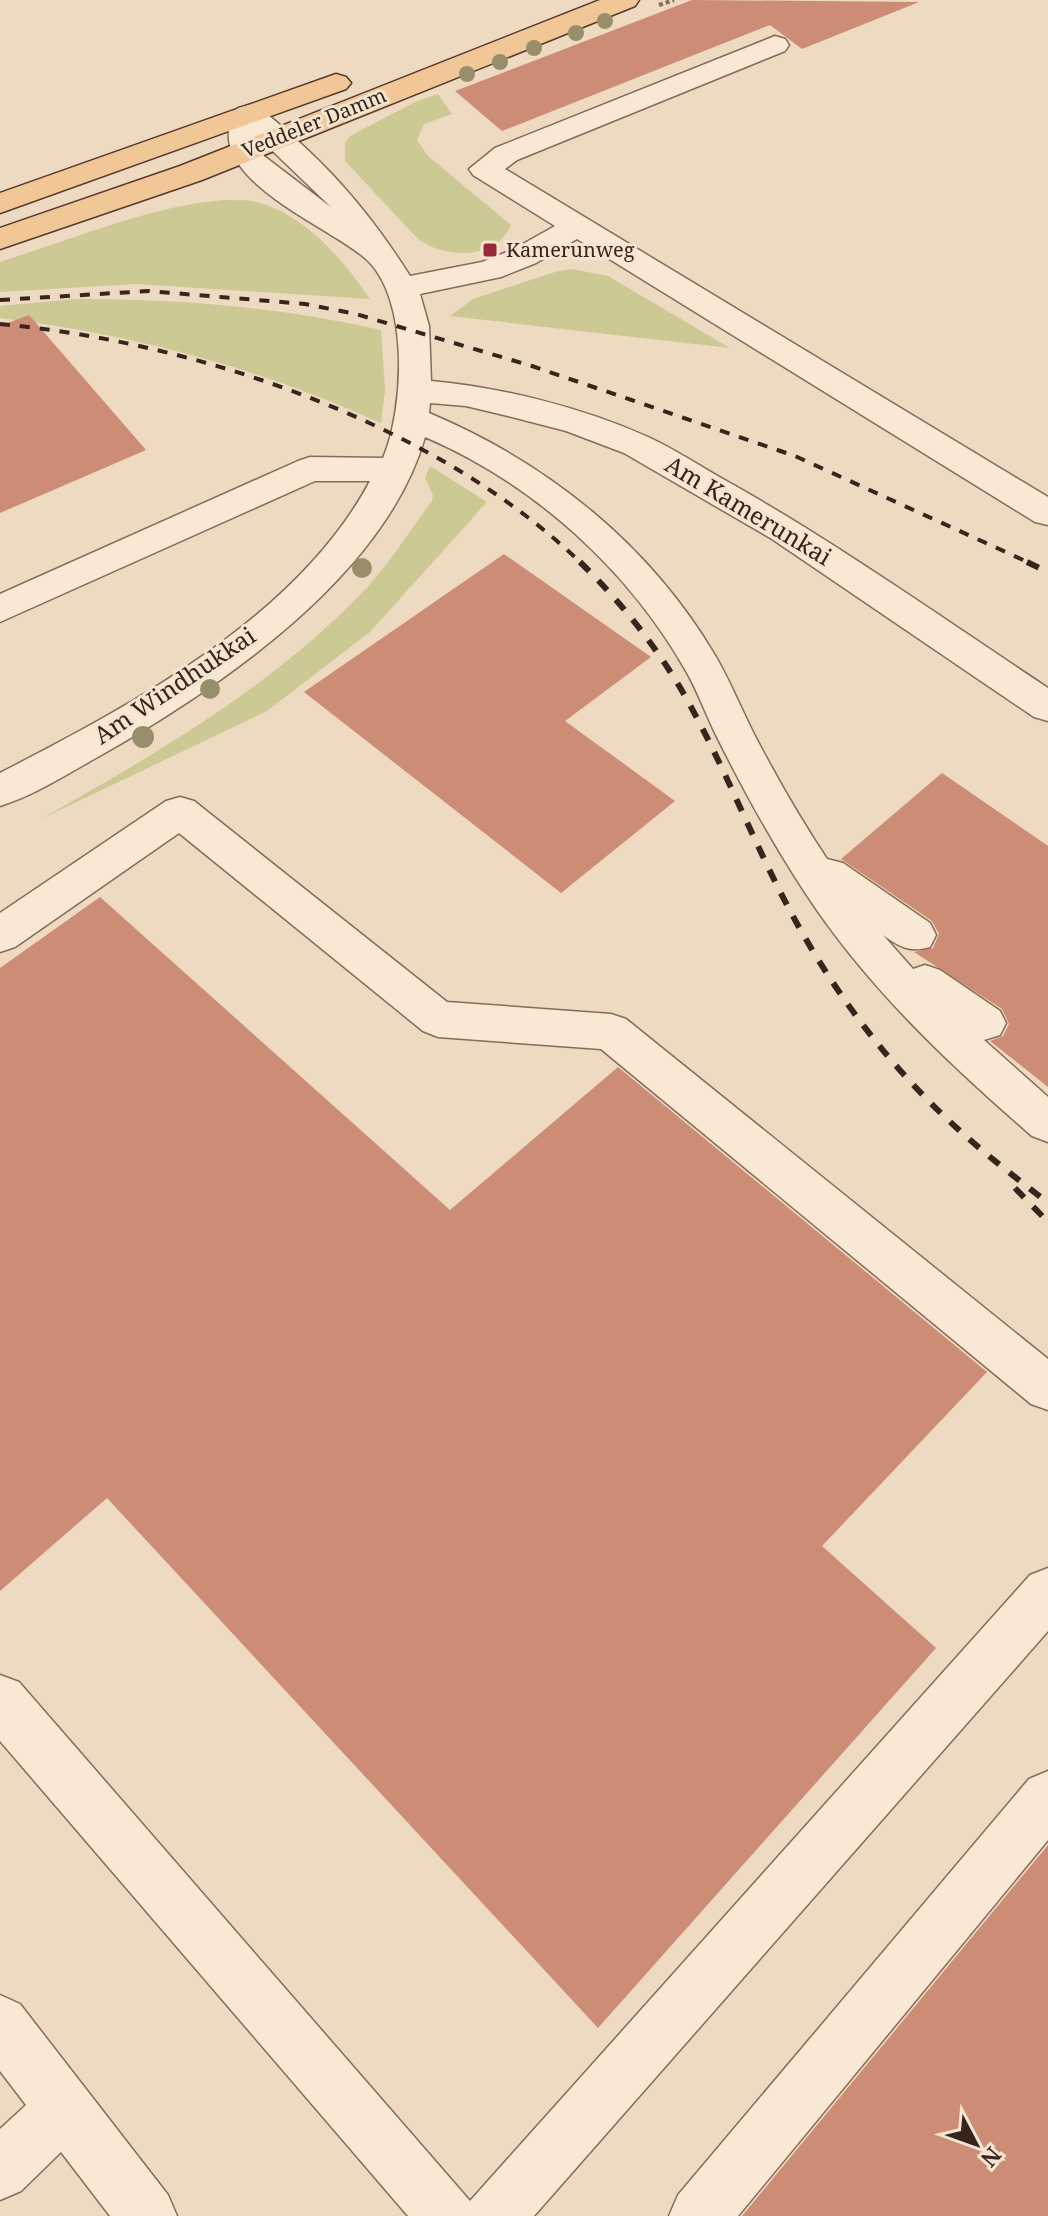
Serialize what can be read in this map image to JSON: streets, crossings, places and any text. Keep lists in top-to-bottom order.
{
  "streets": {
    "main road": ["Veddeler Damm"],
    "street": ["Am Kamerunkai", "Am Windhukkai"]
  },
  "crossings": [
    ["Veddeler Damm", "Am Windhukkai"],
    ["Am Kamerunkai", "Am Windhukkai"]
  ],
  "places": {
    "transit": ["Kamerunweg"]
  },
  "north": "bottom right"
}
